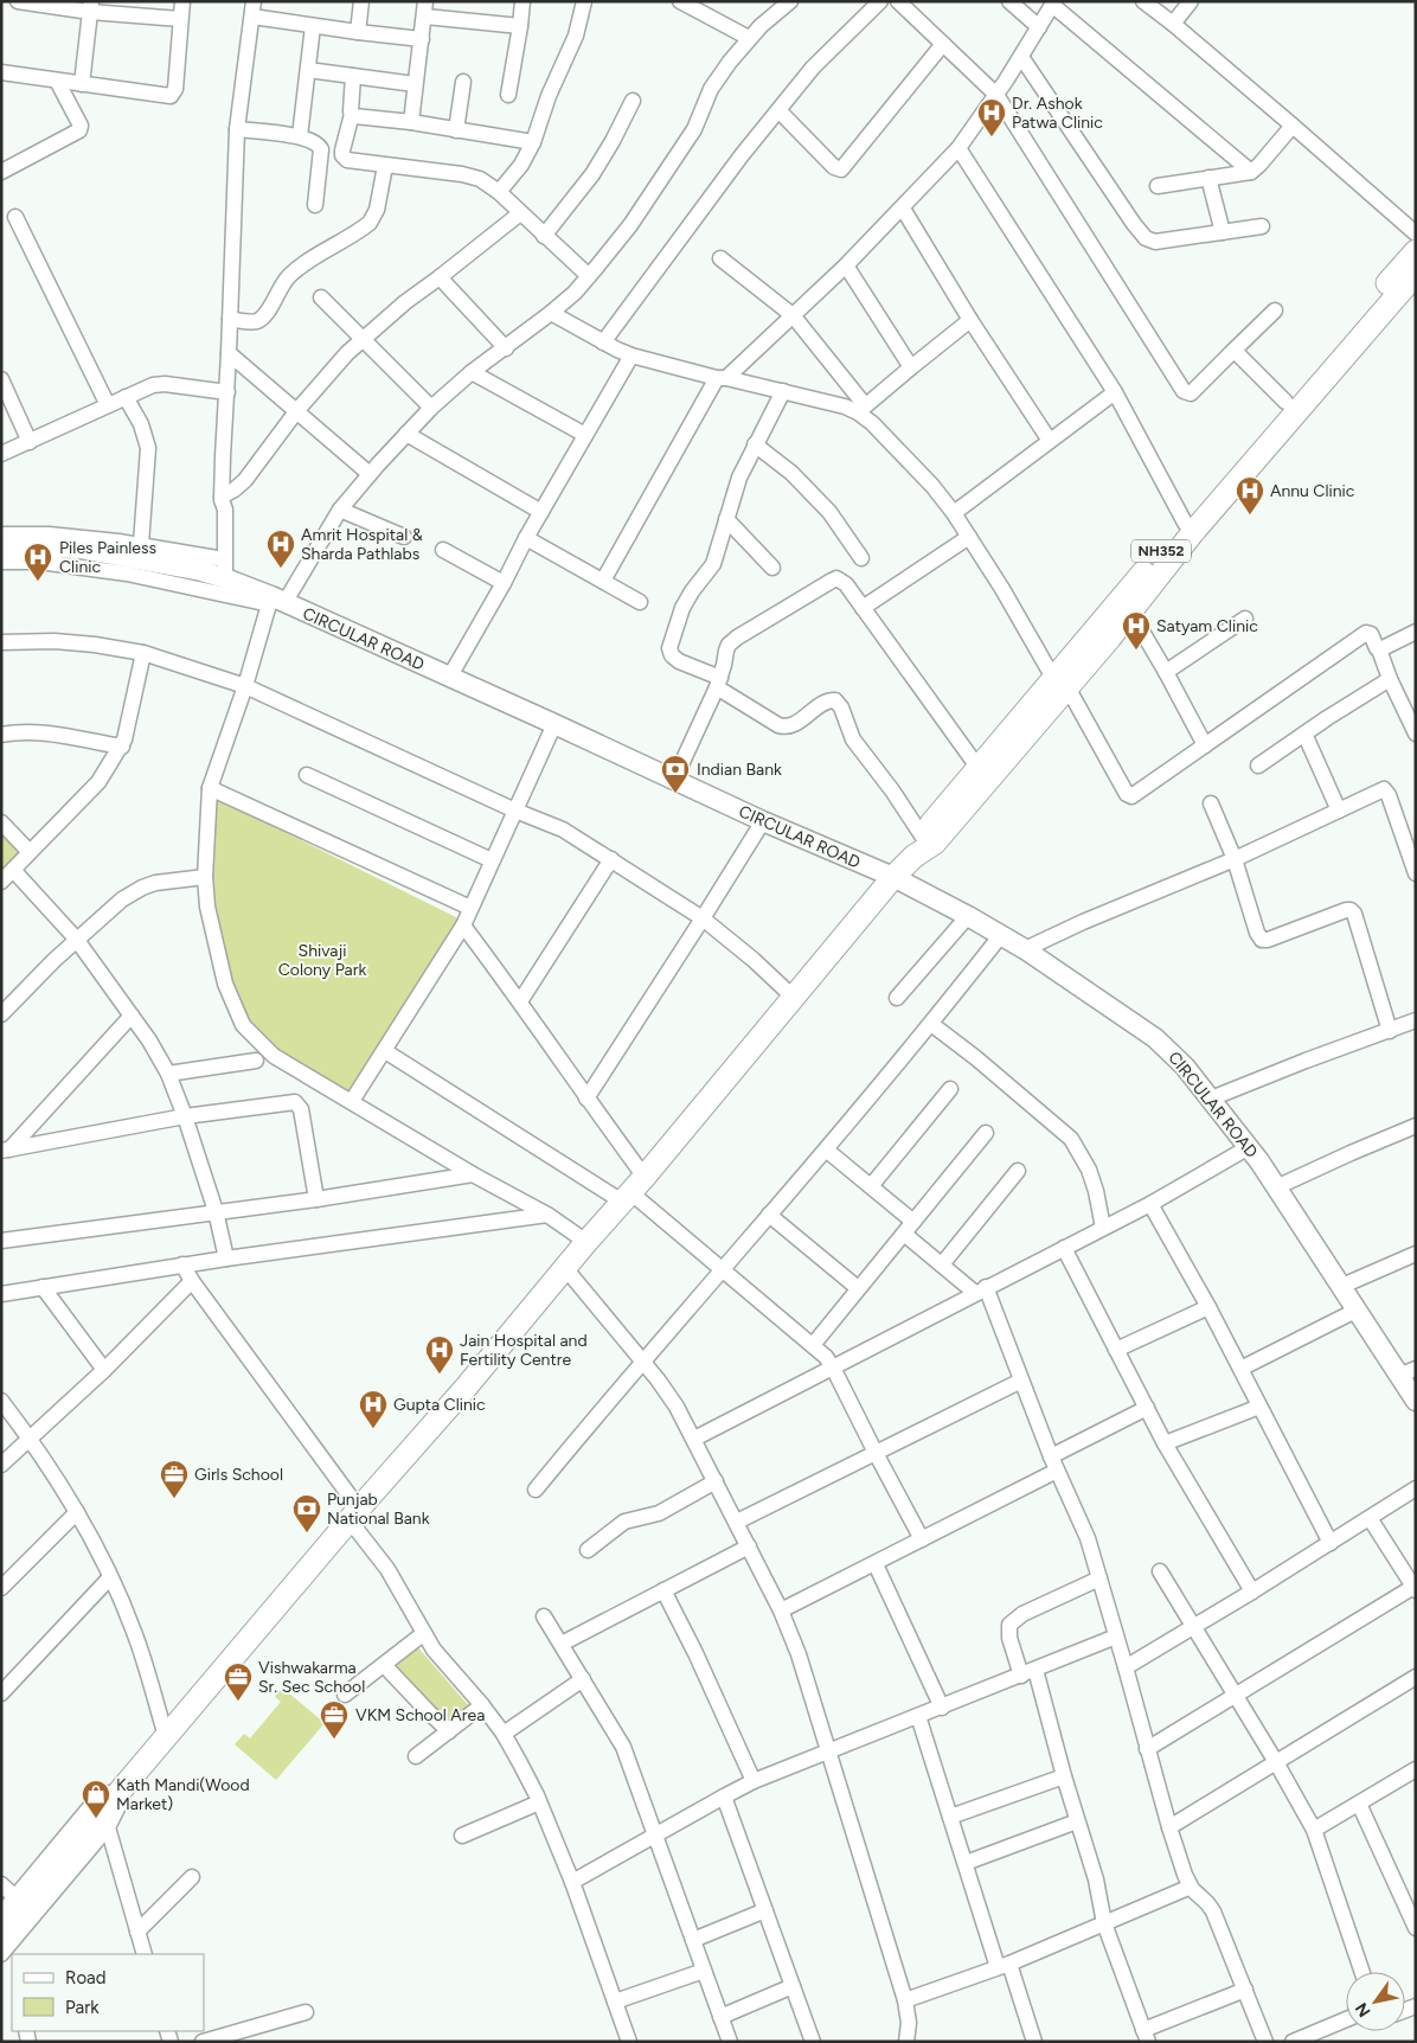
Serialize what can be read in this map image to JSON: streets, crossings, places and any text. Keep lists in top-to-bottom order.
{
  "streets": {
    "highway": ["NH352"],
    "main road": ["CIRCULAR ROAD"]
  },
  "crossings": [
    ["NH352", "CIRCULAR ROAD"]
  ],
  "parks": ["Shivaji Colony Park"],
  "places": {
    "hospital": [
      "Dr. Ashok Patwa Clinic",
      "Annu Clinic",
      "Amrit Hospital & Sharda Pathlabs",
      "Piles Painless Clinic",
      "Satyam Clinic",
      "Jain Hospital and Fertility Centre",
      "Gupta Clinic"
    ],
    "bank": ["Indian Bank", "Punjab National Bank"],
    "office": ["Girls School", "Vishwakarma Sr. Sec School", "VKM School Area"],
    "shop": ["Kath Mandi(Wood Market)"]
  },
  "legend": ["Road", "Park"],
  "north": "bottom left"
}
